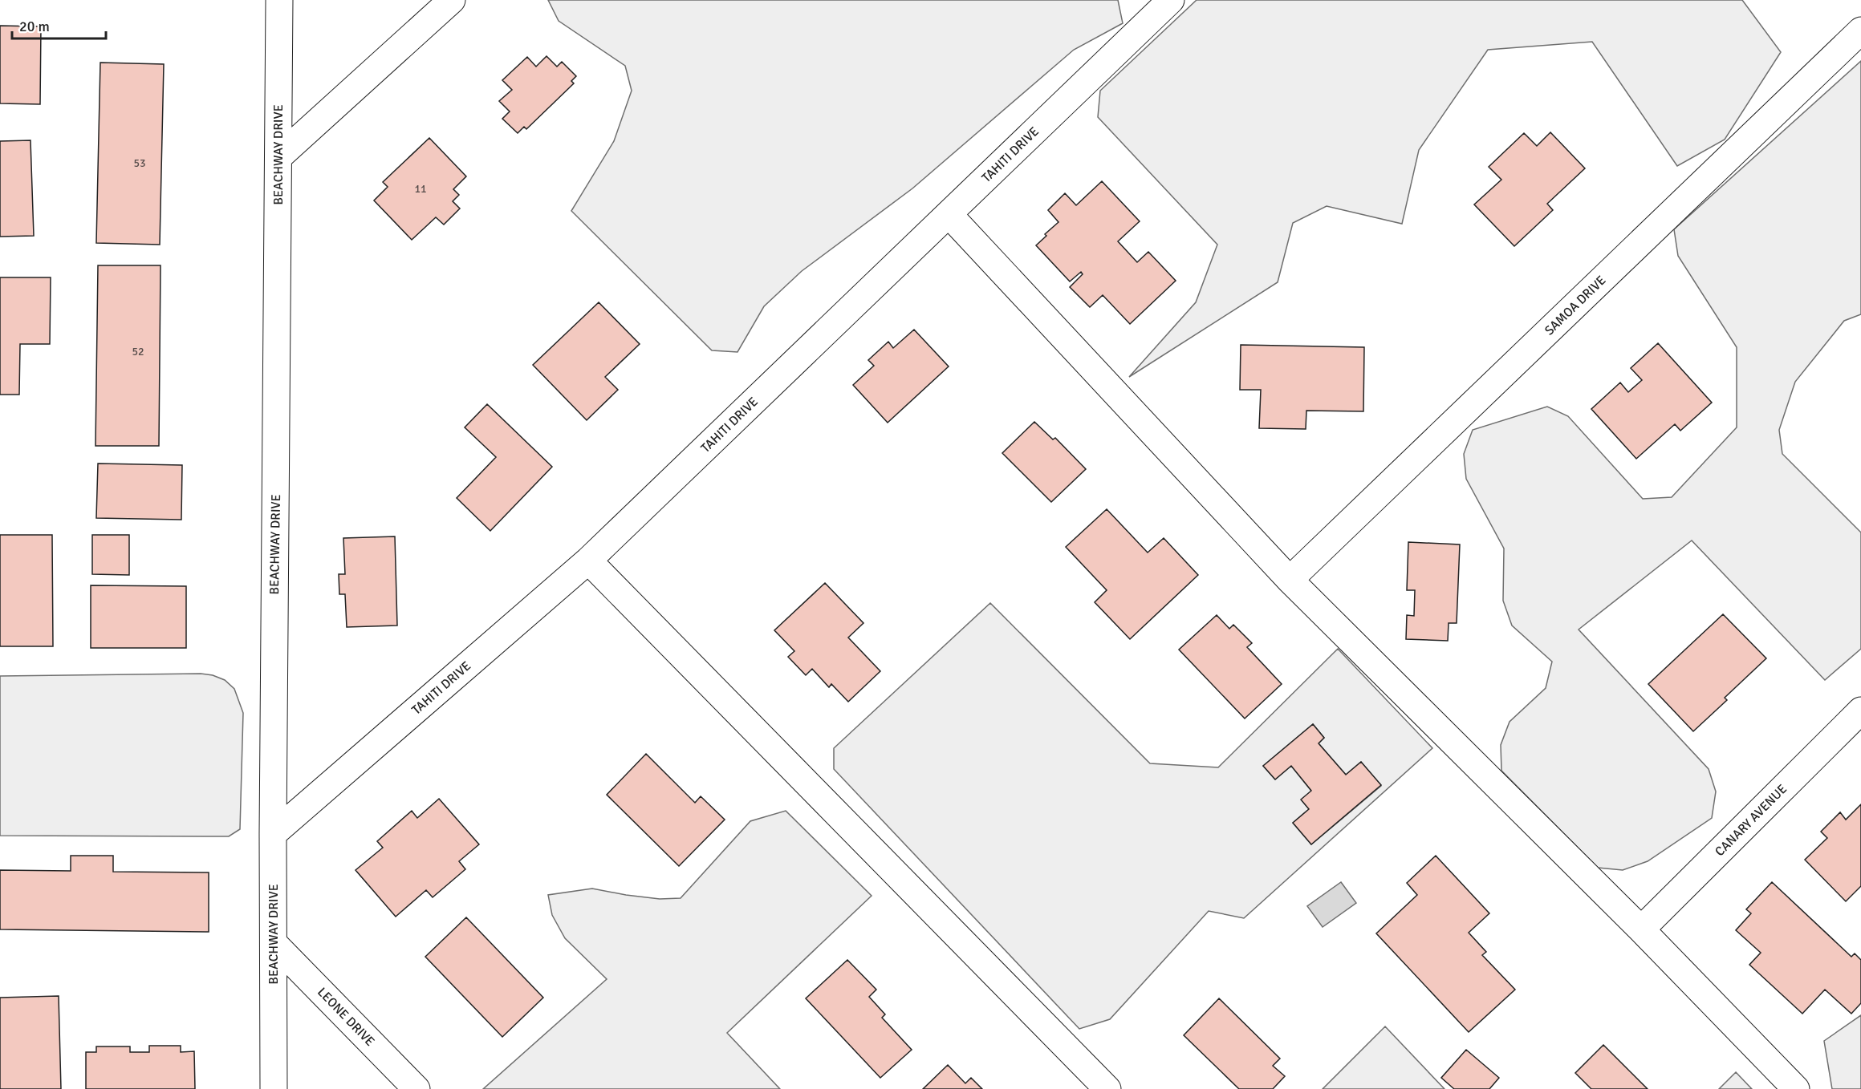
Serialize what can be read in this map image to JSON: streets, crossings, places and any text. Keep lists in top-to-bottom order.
{
  "streets": {
    "street": [
      "BEACHWAY DRIVE",
      "TAHITI DRIVE",
      "SAMOA DRIVE",
      "CANARY AVENUE",
      "LEONE DRIVE"
    ]
  },
  "crossings": [
    ["BEACHWAY DRIVE", "TAHITI DRIVE"],
    ["BEACHWAY DRIVE", "LEONE DRIVE"]
  ],
  "house_numbers": ["53", "11", "52"],
  "scale_bar": "20 m"
}
